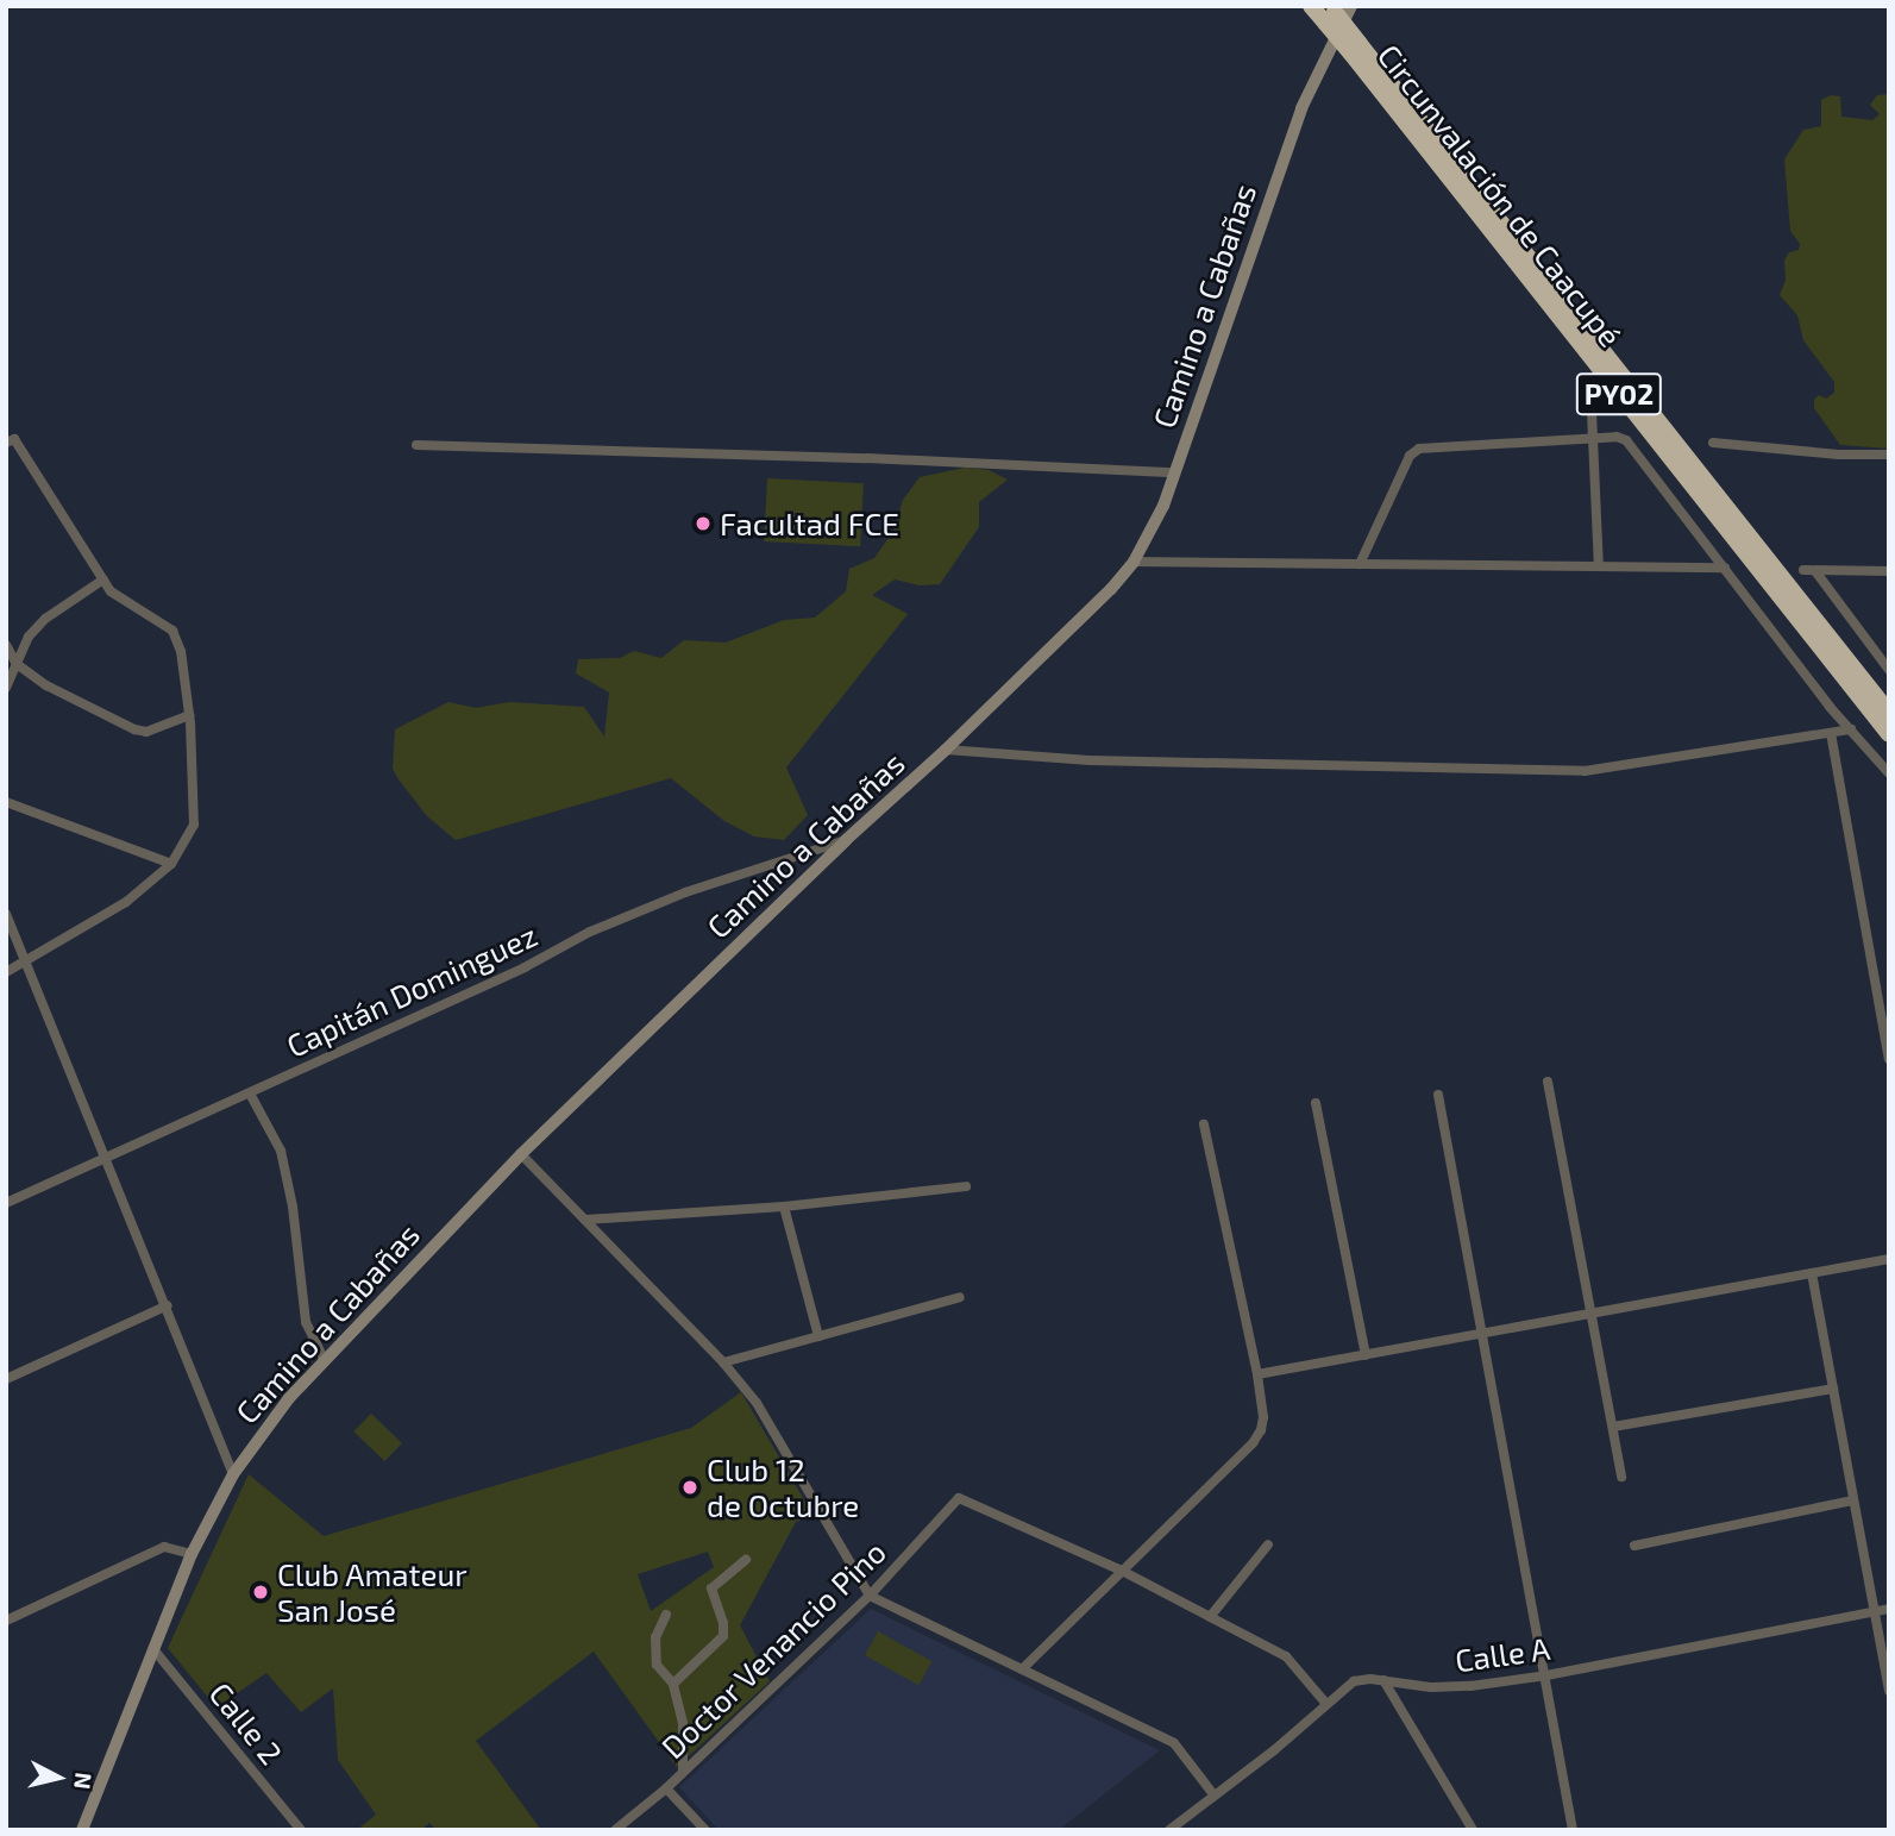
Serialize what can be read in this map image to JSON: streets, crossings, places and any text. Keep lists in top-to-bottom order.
{
  "streets": {
    "highway": ["Circunvalación de Caacupé", "PY02"],
    "street": [
      "Camino a Cabañas",
      "Capitán Dominguez",
      "Doctor Venancio Pino",
      "Calle A",
      "Calle 2"
    ]
  },
  "crossings": [
    ["Circunvalación de Caacupé", "Camino a Cabañas"],
    ["Camino a Cabañas", "Capitán Dominguez"],
    ["Camino a Cabañas", "Calle 2"]
  ],
  "places": ["Facultad FCE", "Club 12 de Octubre", "Club Amateur San José"],
  "north": "right"
}
